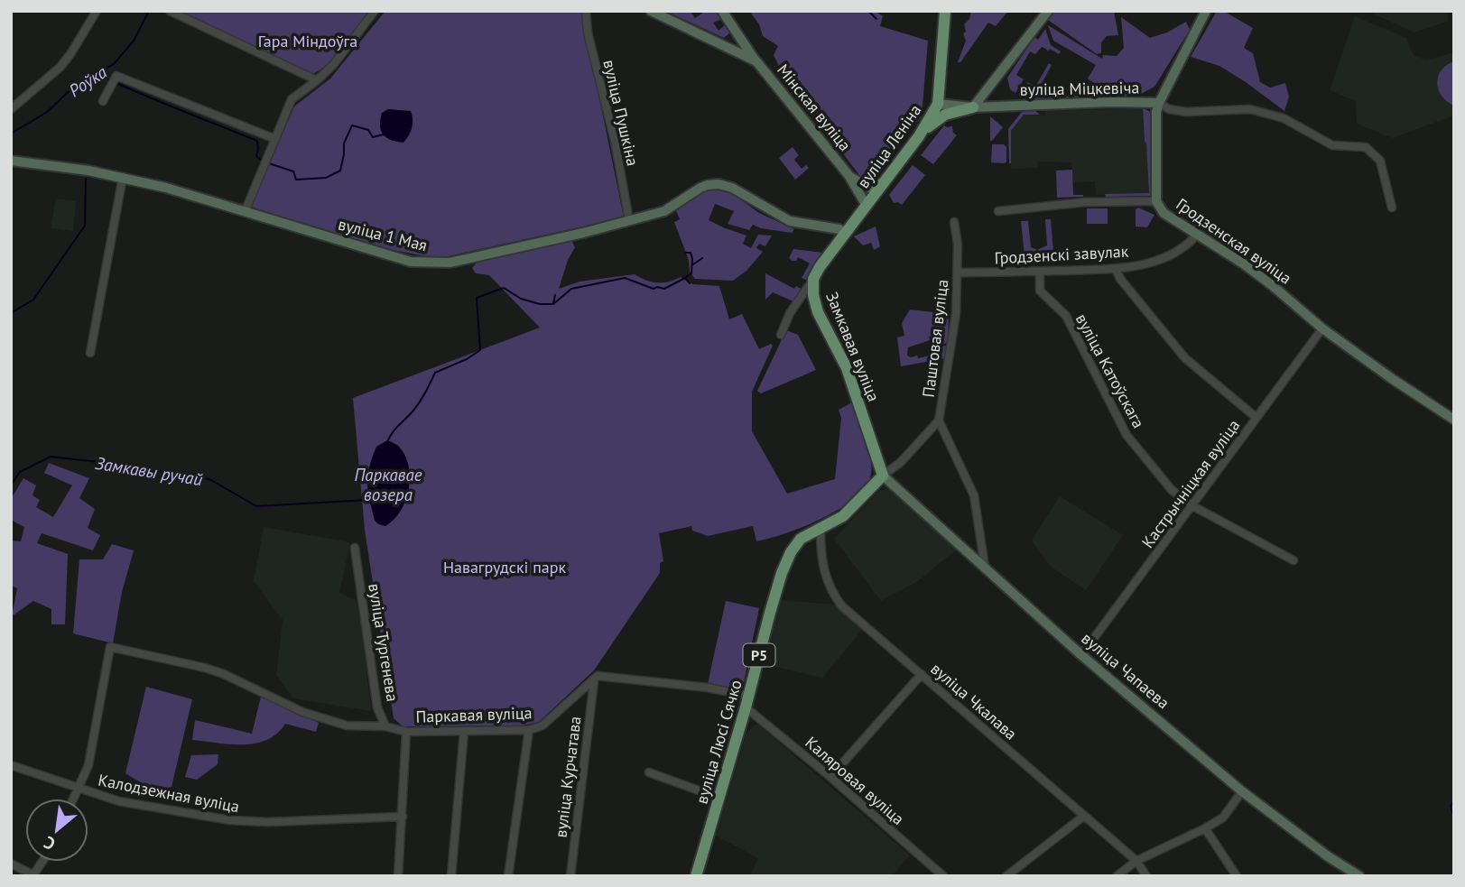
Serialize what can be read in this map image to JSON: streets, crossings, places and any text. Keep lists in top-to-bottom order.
{
  "streets": {
    "main road": [
      "вуліца Леніна",
      "Замкавая вуліца",
      "Р5",
      "вуліца Люсі Сячко"
    ],
    "street": [
      "вуліца Міцкевіча",
      "Мінская вуліца",
      "вуліца Пушкіна",
      "вуліца 1 Мая",
      "Гродзенская вуліца",
      "Гродзенскі завулак",
      "Паштовая вуліца",
      "вуліца Катоўскага",
      "Кастрычніцкая вуліца",
      "вуліца Тургенева",
      "вуліца Чапаева",
      "вуліца Чкалава",
      "Паркавая вуліца",
      "вуліца Курчатава",
      "Каляровая вуліца",
      "Калодзежная вуліца"
    ]
  },
  "crossings": [
    ["вуліца Міцкевіча", "вуліца Леніна"],
    ["Мінская вуліца", "вуліца Леніна"],
    ["Мінская вуліца", "Замкавая вуліца"],
    ["вуліца Пушкіна", "вуліца 1 Мая"],
    ["вуліца Леніна", "Замкавая вуліца"],
    ["вуліца 1 Мая", "Замкавая вуліца"],
    ["Гродзенская вуліца", "Гродзенскі завулак"],
    ["Гродзенская вуліца", "Кастрычніцкая вуліца"],
    ["Гродзенскі завулак", "Паштовая вуліца"],
    ["Гродзенскі завулак", "вуліца Катоўскага"],
    ["Паштовая вуліца", "Замкавая вуліца"],
    ["Паштовая вуліца", "вуліца Чапаева"],
    ["Паштовая вуліца", "вуліца Люсі Сячко"],
    ["Замкавая вуліца", "вуліца Чапаева"],
    ["Замкавая вуліца", "вуліца Люсі Сячко"],
    ["вуліца Катоўскага", "Кастрычніцкая вуліца"],
    ["Кастрычніцкая вуліца", "вуліца Чапаева"],
    ["вуліца Тургенева", "Паркавая вуліца"],
    ["вуліца Чапаева", "вуліца Люсі Сячко"],
    ["вуліца Чкалава", "вуліца Люсі Сячко"],
    ["Паркавая вуліца", "вуліца Курчатава"],
    ["вуліца Люсі Сячко", "Каляровая вуліца"]
  ],
  "water": ["Роўка", "Замкавы ручай", "Паркавае возера"],
  "parks": ["Гара Міндоўга", "Навагрудскі парк"],
  "north": "bottom left"
}
